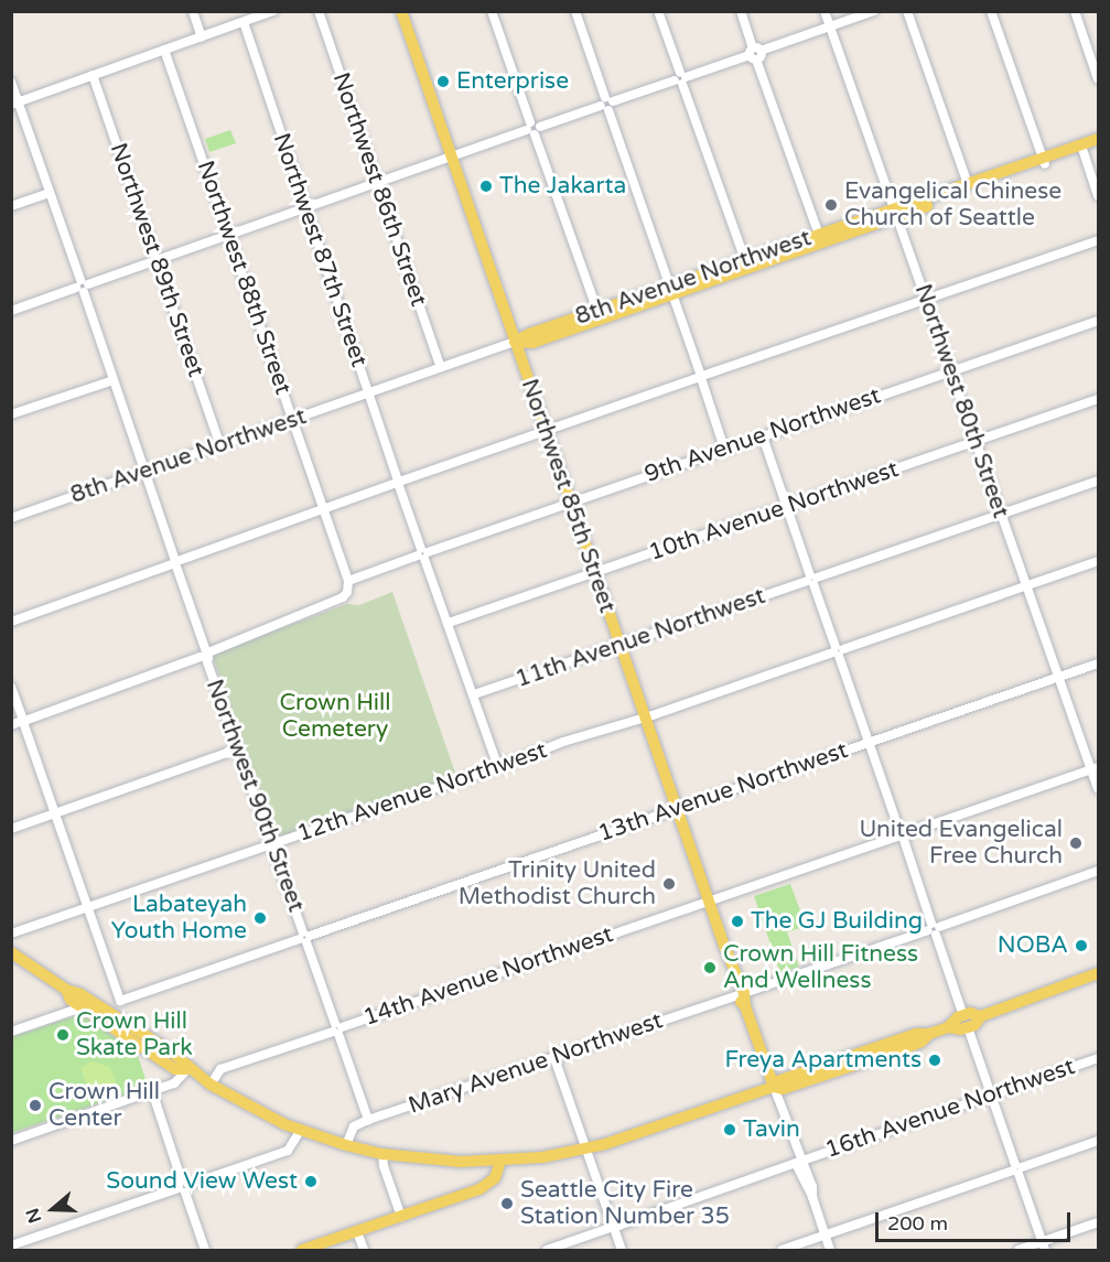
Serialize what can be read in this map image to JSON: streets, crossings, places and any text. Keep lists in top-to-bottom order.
{
  "streets": {
    "main road": ["8th Avenue Northwest", "Northwest 85th Street"],
    "street": [
      "Northwest 86th Street",
      "Northwest 87th Street",
      "Northwest 89th Street",
      "Northwest 88th Street",
      "Northwest 80th Street",
      "9th Avenue Northwest",
      "10th Avenue Northwest",
      "11th Avenue Northwest",
      "12th Avenue Northwest",
      "13th Avenue Northwest",
      "Northwest 90th Street",
      "14th Avenue Northwest",
      "Mary Avenue Northwest",
      "16th Avenue Northwest"
    ]
  },
  "crossings": [
    ["Northwest 86th Street", "8th Avenue Northwest"],
    ["Northwest 87th Street", "8th Avenue Northwest"],
    ["Northwest 87th Street", "9th Avenue Northwest"],
    ["Northwest 87th Street", "10th Avenue Northwest"],
    ["Northwest 87th Street", "11th Avenue Northwest"],
    ["Northwest 87th Street", "12th Avenue Northwest"],
    ["Northwest 89th Street", "8th Avenue Northwest"],
    ["Northwest 88th Street", "8th Avenue Northwest"],
    ["Northwest 88th Street", "9th Avenue Northwest"],
    ["8th Avenue Northwest", "Northwest 80th Street"],
    ["8th Avenue Northwest", "Northwest 85th Street"],
    ["8th Avenue Northwest", "Northwest 90th Street"],
    ["Northwest 80th Street", "9th Avenue Northwest"],
    ["Northwest 80th Street", "10th Avenue Northwest"],
    ["Northwest 80th Street", "11th Avenue Northwest"],
    ["Northwest 80th Street", "12th Avenue Northwest"],
    ["Northwest 80th Street", "13th Avenue Northwest"],
    ["Northwest 80th Street", "14th Avenue Northwest"],
    ["9th Avenue Northwest", "Northwest 85th Street"],
    ["Northwest 85th Street", "10th Avenue Northwest"],
    ["Northwest 85th Street", "11th Avenue Northwest"],
    ["Northwest 85th Street", "12th Avenue Northwest"],
    ["Northwest 85th Street", "13th Avenue Northwest"],
    ["Northwest 85th Street", "14th Avenue Northwest"],
    ["Northwest 85th Street", "Mary Avenue Northwest"],
    ["Northwest 85th Street", "16th Avenue Northwest"],
    ["12th Avenue Northwest", "Northwest 90th Street"],
    ["13th Avenue Northwest", "Northwest 90th Street"],
    ["Northwest 90th Street", "14th Avenue Northwest"],
    ["Northwest 90th Street", "Mary Avenue Northwest"]
  ],
  "parks": ["Crown Hill Cemetery"],
  "places": [
    "Enterprise",
    "The Jakarta",
    "Evangelical Chinese Church of Seattle",
    "United Evangelical Free Church",
    "Trinity United Methodist Church",
    "Labateyah Youth Home",
    "The GJ Building",
    "NOBA",
    "Crown Hill Fitness And Wellness",
    "Crown Hill Skate Park",
    "Freya Apartments",
    "Crown Hill Center",
    "Tavin",
    "Sound View West",
    "Seattle City Fire Station Number 35"
  ],
  "scale_bar": "200 m",
  "north": "left"
}
